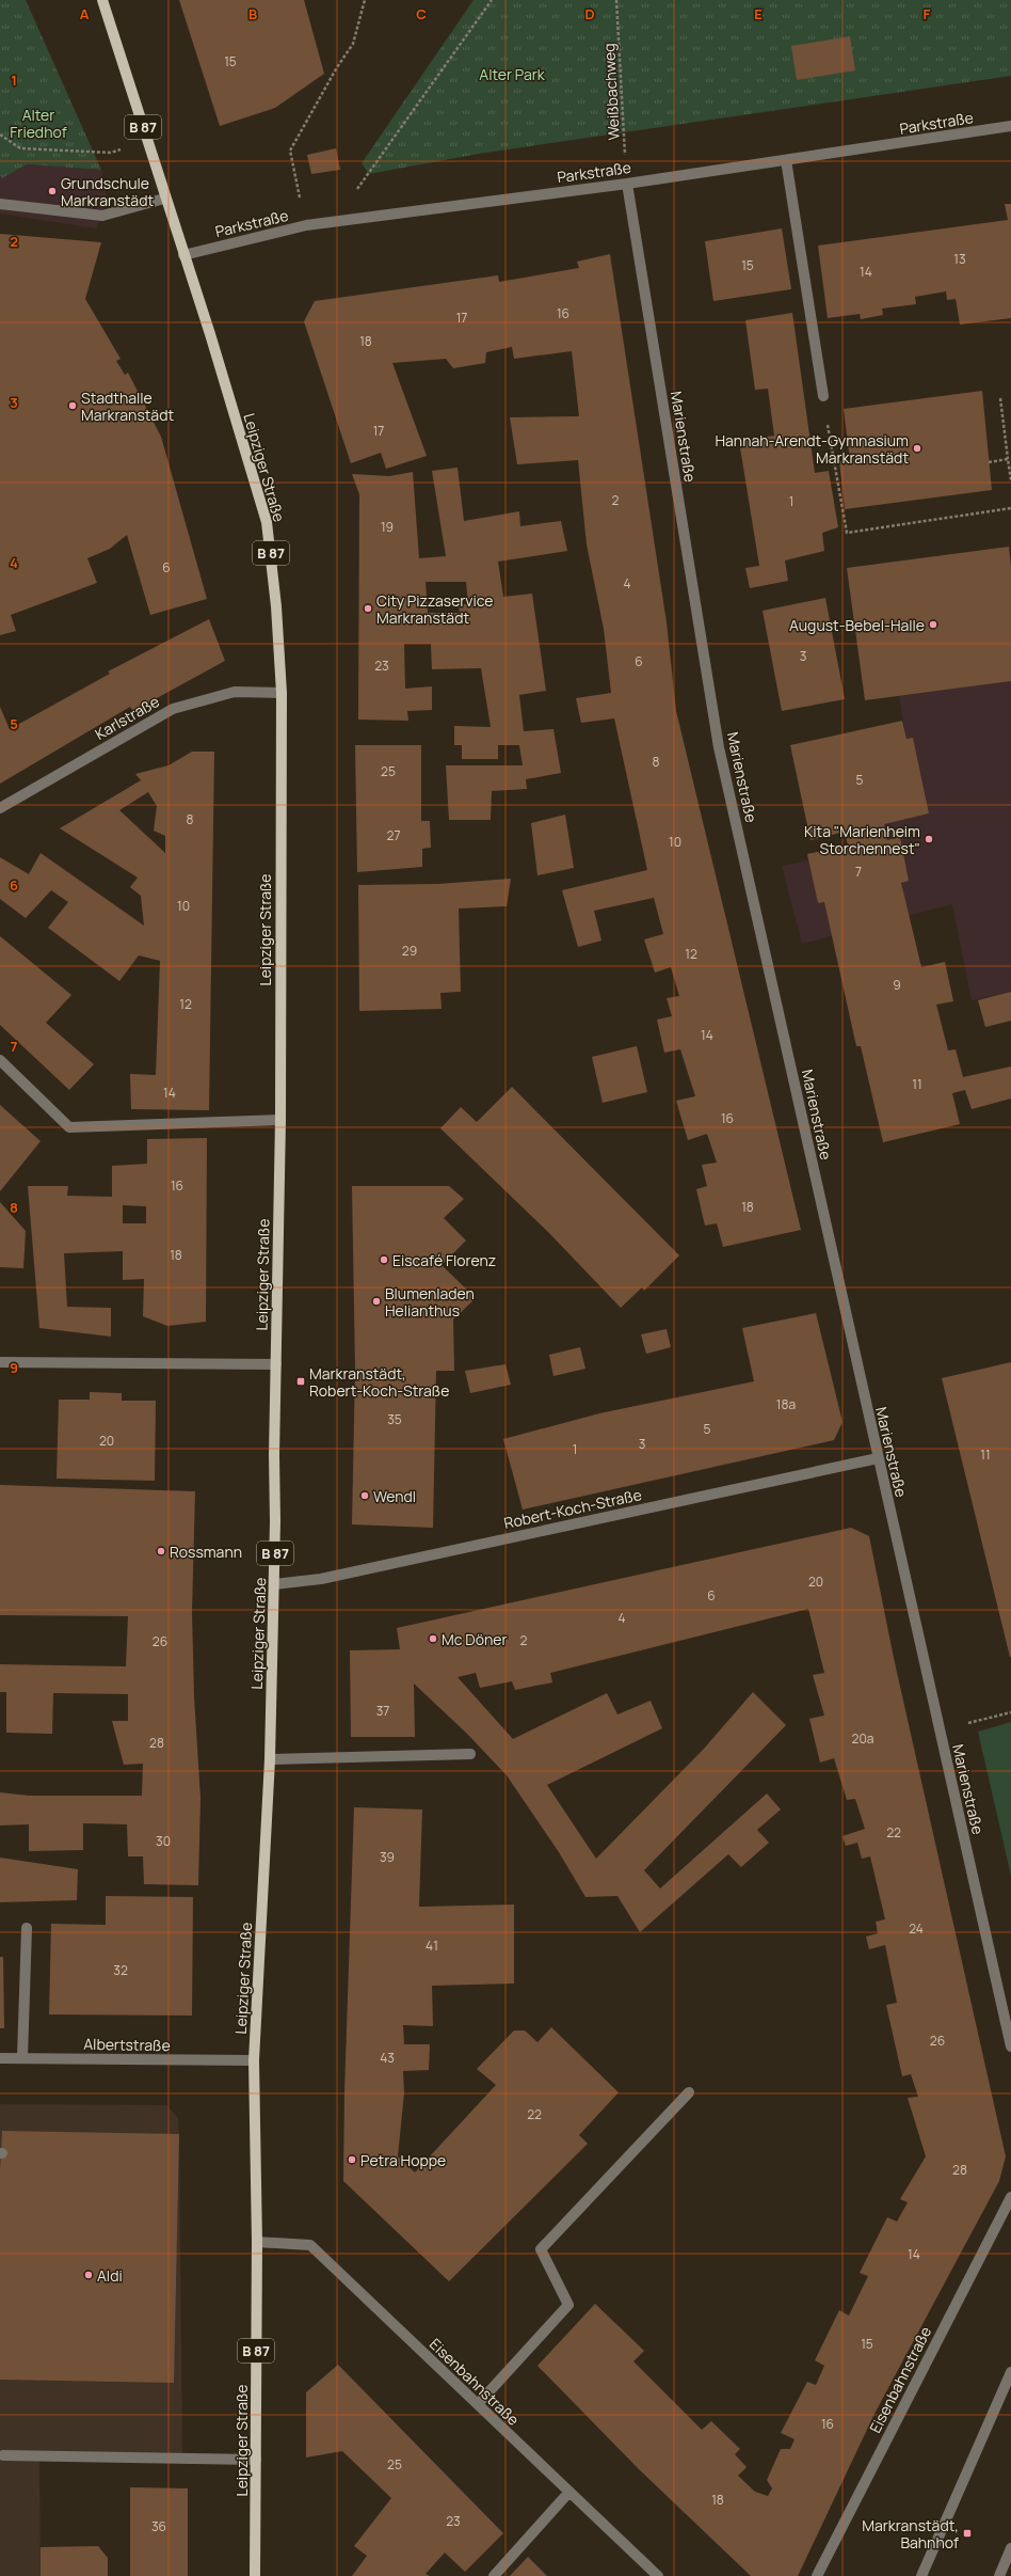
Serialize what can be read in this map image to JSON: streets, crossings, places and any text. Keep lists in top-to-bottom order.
{
  "streets": {
    "main road": ["B 87", "Leipziger Straße"],
    "street": [
      "Parkstraße",
      "Marienstraße",
      "Karlstraße",
      "Robert-Koch-Straße",
      "Albertstraße",
      "Eisenbahnstraße"
    ],
    "path": ["Weißbachweg"]
  },
  "crossings": [
    ["Weißbachweg", "Parkstraße"],
    ["Weißbachweg", "Marienstraße"],
    ["Parkstraße", "Marienstraße"],
    ["Parkstraße", "Leipziger Straße"],
    ["Marienstraße", "Robert-Koch-Straße"],
    ["Leipziger Straße", "Karlstraße"],
    ["Leipziger Straße", "Robert-Koch-Straße"],
    ["Leipziger Straße", "Albertstraße"],
    ["Leipziger Straße", "Eisenbahnstraße"]
  ],
  "parks": ["Alter Park", "Alter Friedhof"],
  "places": {
    "other": [
      "Grundschule Markranstädt",
      "Stadthalle Markranstädt",
      "Hannah-Arendt-Gymnasium Markranstädt",
      "City Pizzaservice Markranstädt",
      "August-Bebel-Halle",
      "Kita \"Marienheim Storchennest\"",
      "Eiscafé Florenz",
      "Blumenladen Helianthus",
      "Wendl",
      "Rossmann",
      "Mc Döner",
      "Petra Hoppe",
      "Aldi"
    ],
    "transit": ["Markranstädt, Robert-Koch-Straße", "Markranstädt, Bahnhof"]
  },
  "house_numbers": [
    "15",
    "13",
    "15",
    "14",
    "16",
    "17",
    "18",
    "17",
    "2",
    "1",
    "19",
    "6",
    "4",
    "3",
    "6",
    "23",
    "8",
    "25",
    "5",
    "8",
    "27",
    "10",
    "7",
    "10",
    "29",
    "12",
    "9",
    "12",
    "14",
    "11",
    "14",
    "16",
    "16",
    "18",
    "18",
    "18a",
    "35",
    "5",
    "20",
    "3",
    "1",
    "11",
    "20",
    "6",
    "4",
    "2",
    "26",
    "37",
    "20a",
    "28",
    "22",
    "30",
    "39",
    "24",
    "41",
    "32",
    "26",
    "43",
    "22",
    "28",
    "14",
    "15",
    "16",
    "25",
    "18",
    "23",
    "36"
  ],
  "grid": {
    "columns": [
      "A",
      "B",
      "C",
      "D",
      "E",
      "F"
    ],
    "rows": [
      "1",
      "2",
      "3",
      "4",
      "5",
      "6",
      "7",
      "8",
      "9"
    ]
  }
}
